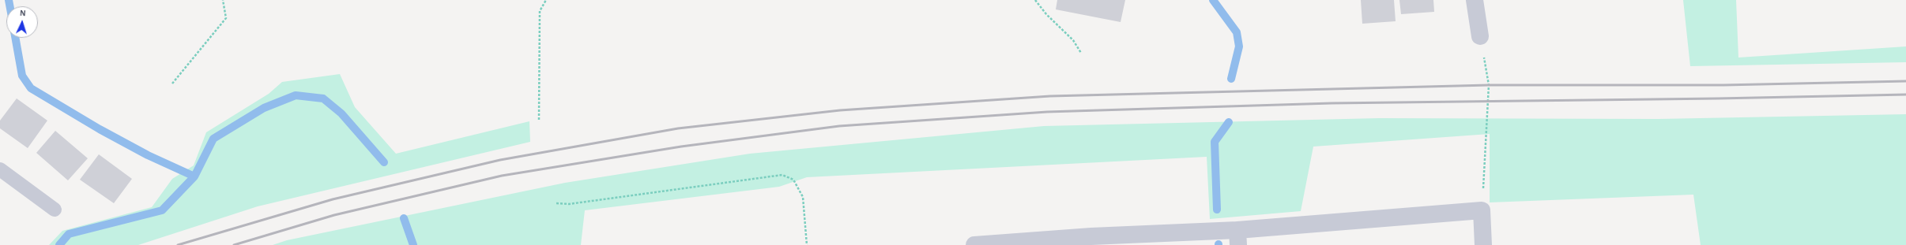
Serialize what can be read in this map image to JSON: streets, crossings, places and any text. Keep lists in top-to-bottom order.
{
  "north": "top"
}
